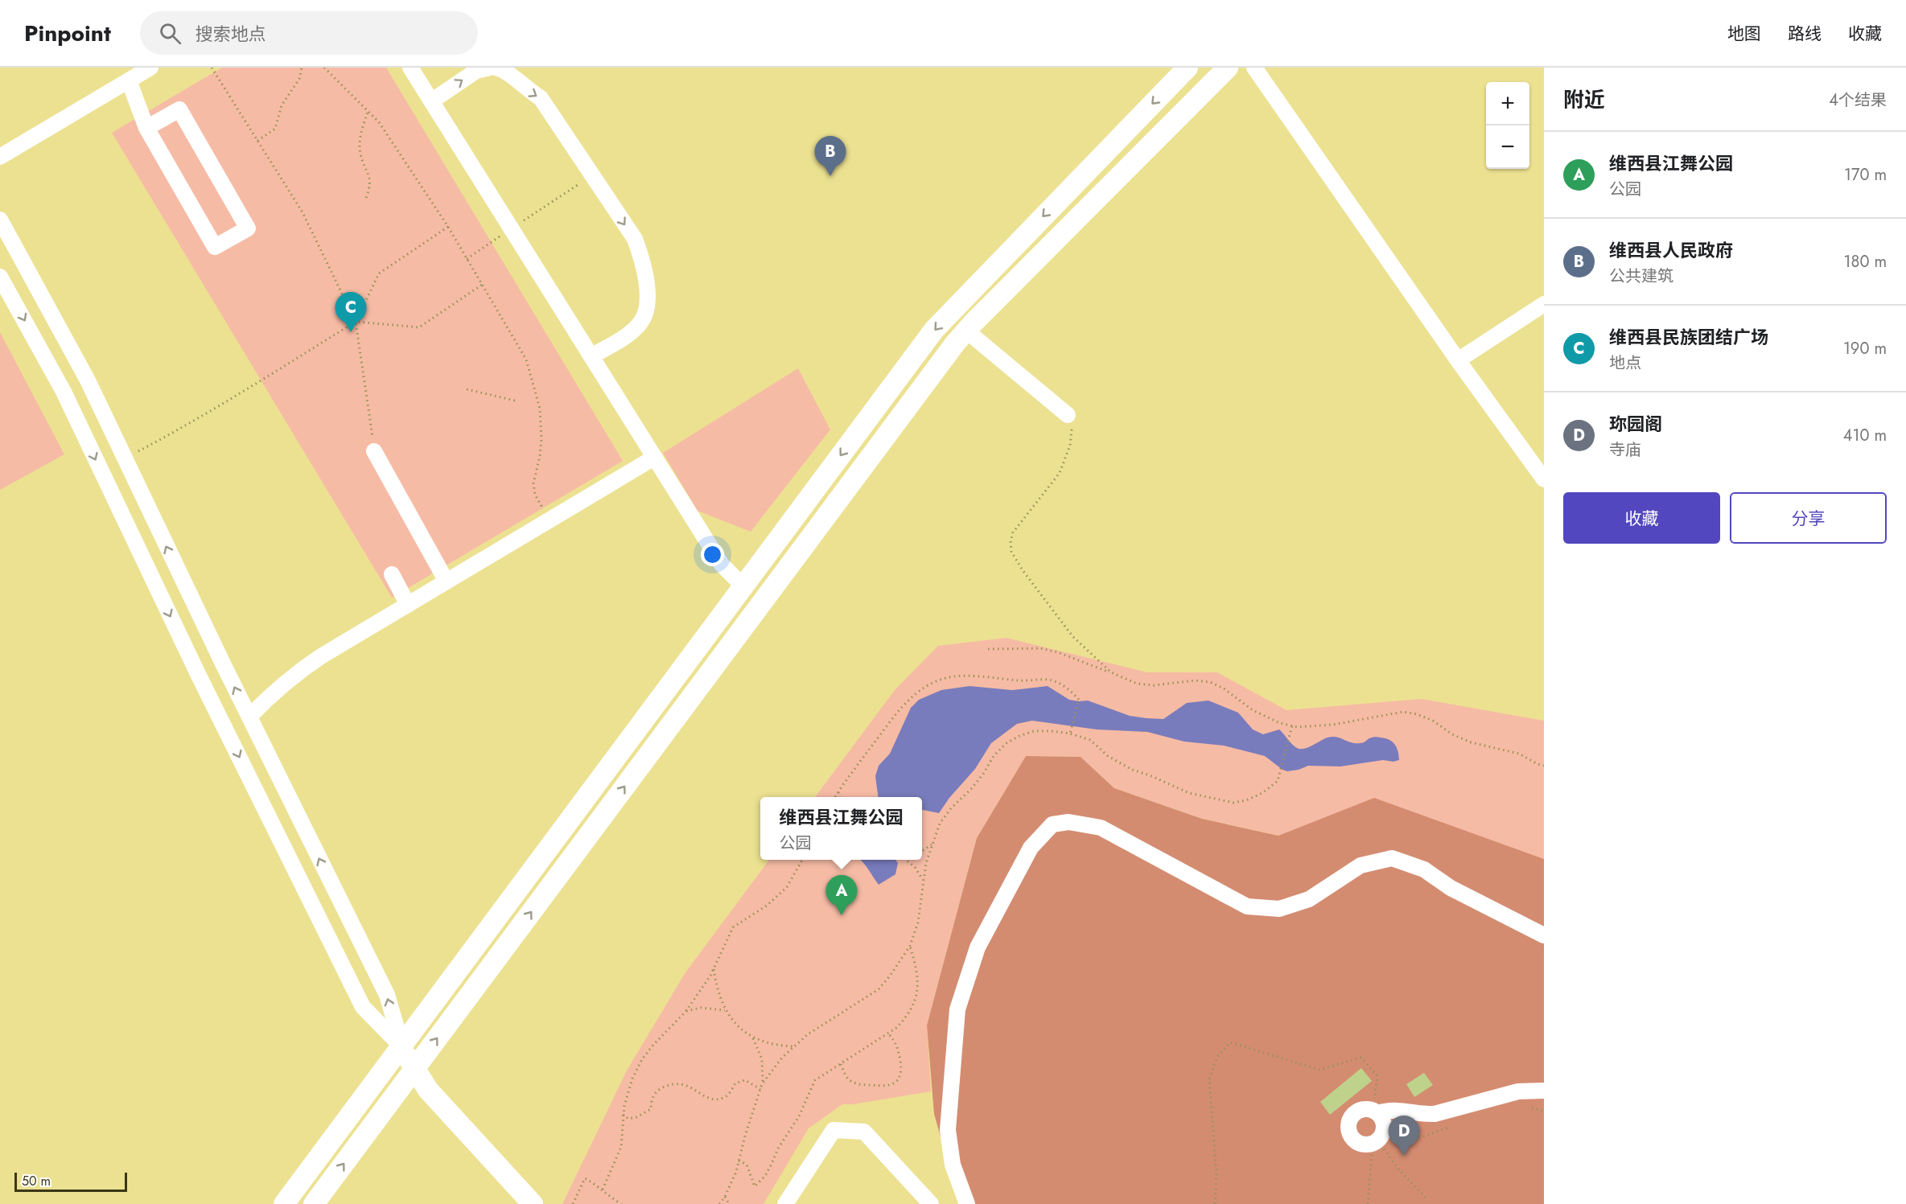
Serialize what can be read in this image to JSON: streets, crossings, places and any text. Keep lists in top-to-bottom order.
{
  "scale_bar": "50 m",
  "page": {
    "header": "Pinpoint",
    "search": "搜索地点",
    "nav": ["地图", "路线", "收藏"],
    "heading": ["附近", "4个结果"],
    "map_buttons": ["+", "−"],
    "list": [
      {
        "mark": "A",
        "name": "维西县江舞公园",
        "note": "公园",
        "value": "170 m"
      },
      {
        "mark": "B",
        "name": "维西县人民政府",
        "note": "公共建筑",
        "value": "180 m"
      },
      {
        "mark": "C",
        "name": "维西县民族团结广场",
        "note": "地点",
        "value": "190 m"
      },
      {
        "mark": "D",
        "name": "珎园阁",
        "note": "寺庙",
        "value": "410 m"
      }
    ],
    "pins": [
      "B",
      "C",
      "A",
      "D"
    ],
    "buttons": ["收藏", "分享"],
    "popup": ["维西县江舞公园", "公园"],
    "scale": "50 m"
  }
}
